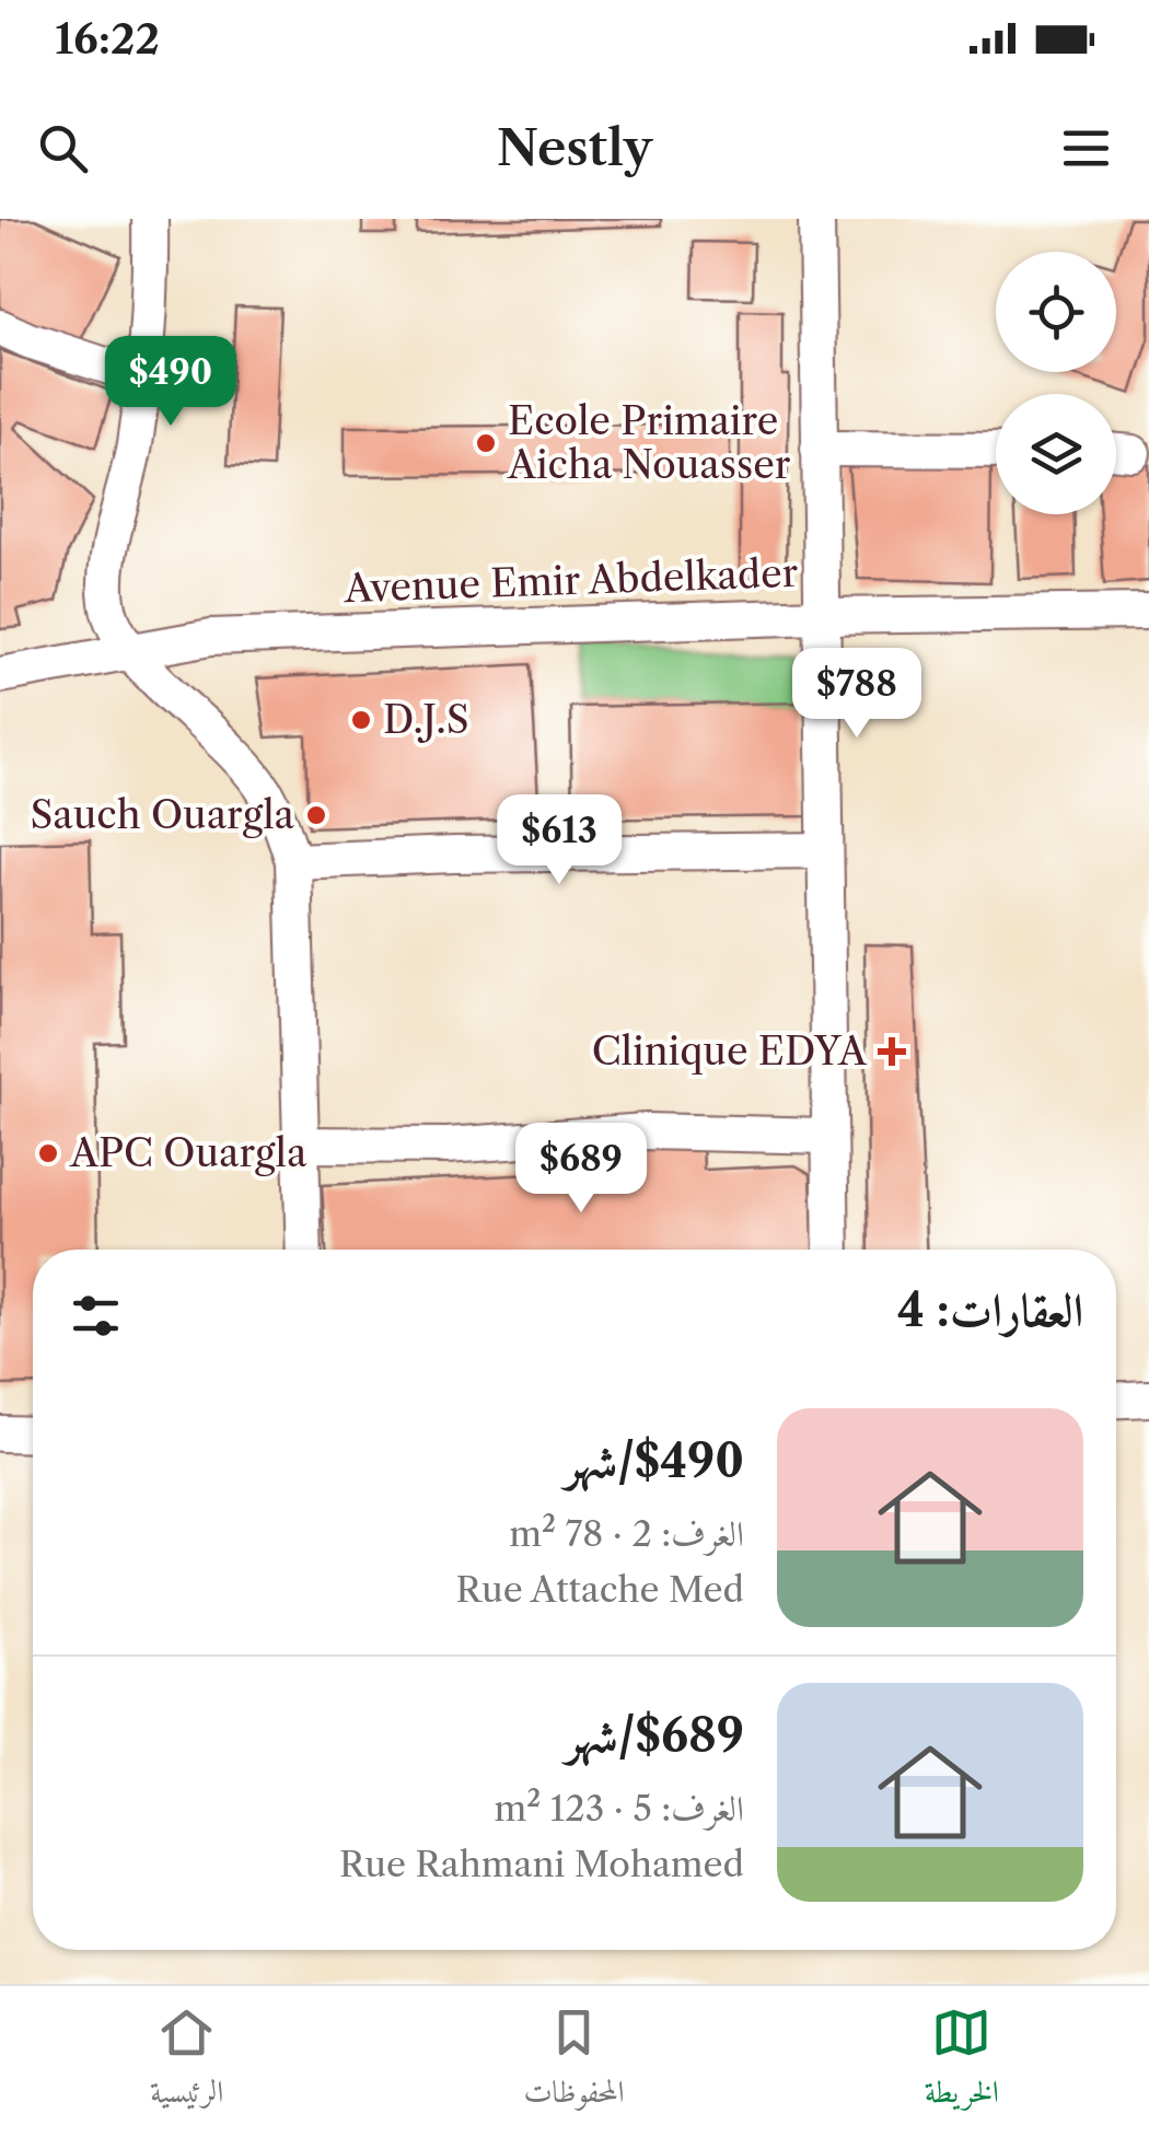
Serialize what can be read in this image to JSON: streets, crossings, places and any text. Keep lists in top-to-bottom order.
{
  "streets": {
    "street": ["Avenue Emir Abdelkader"]
  },
  "places": {
    "other": [
      "Ecole Primaire Aicha Nouasser",
      "D.J.S",
      "Sauch Ouargla",
      "APC Ouargla"
    ],
    "health": ["Clinique EDYA"]
  },
  "page": {
    "status": "16:22",
    "header": "Nestly",
    "price": [
      "$490",
      "$788",
      "$613",
      "$689"
    ],
    "heading": "العقارات: 4",
    "list": [
      {
        "name": "$490/شهر",
        "note": "الغرف: 2 · 78 m² · Rue Attache Med"
      },
      {
        "name": "$689/شهر",
        "note": "الغرف: 5 · 123 m² · Rue Rahmani Mohamed"
      }
    ],
    "tabs": ["الخريطة", "المحفوظات", "الرئيسية"]
  }
}
